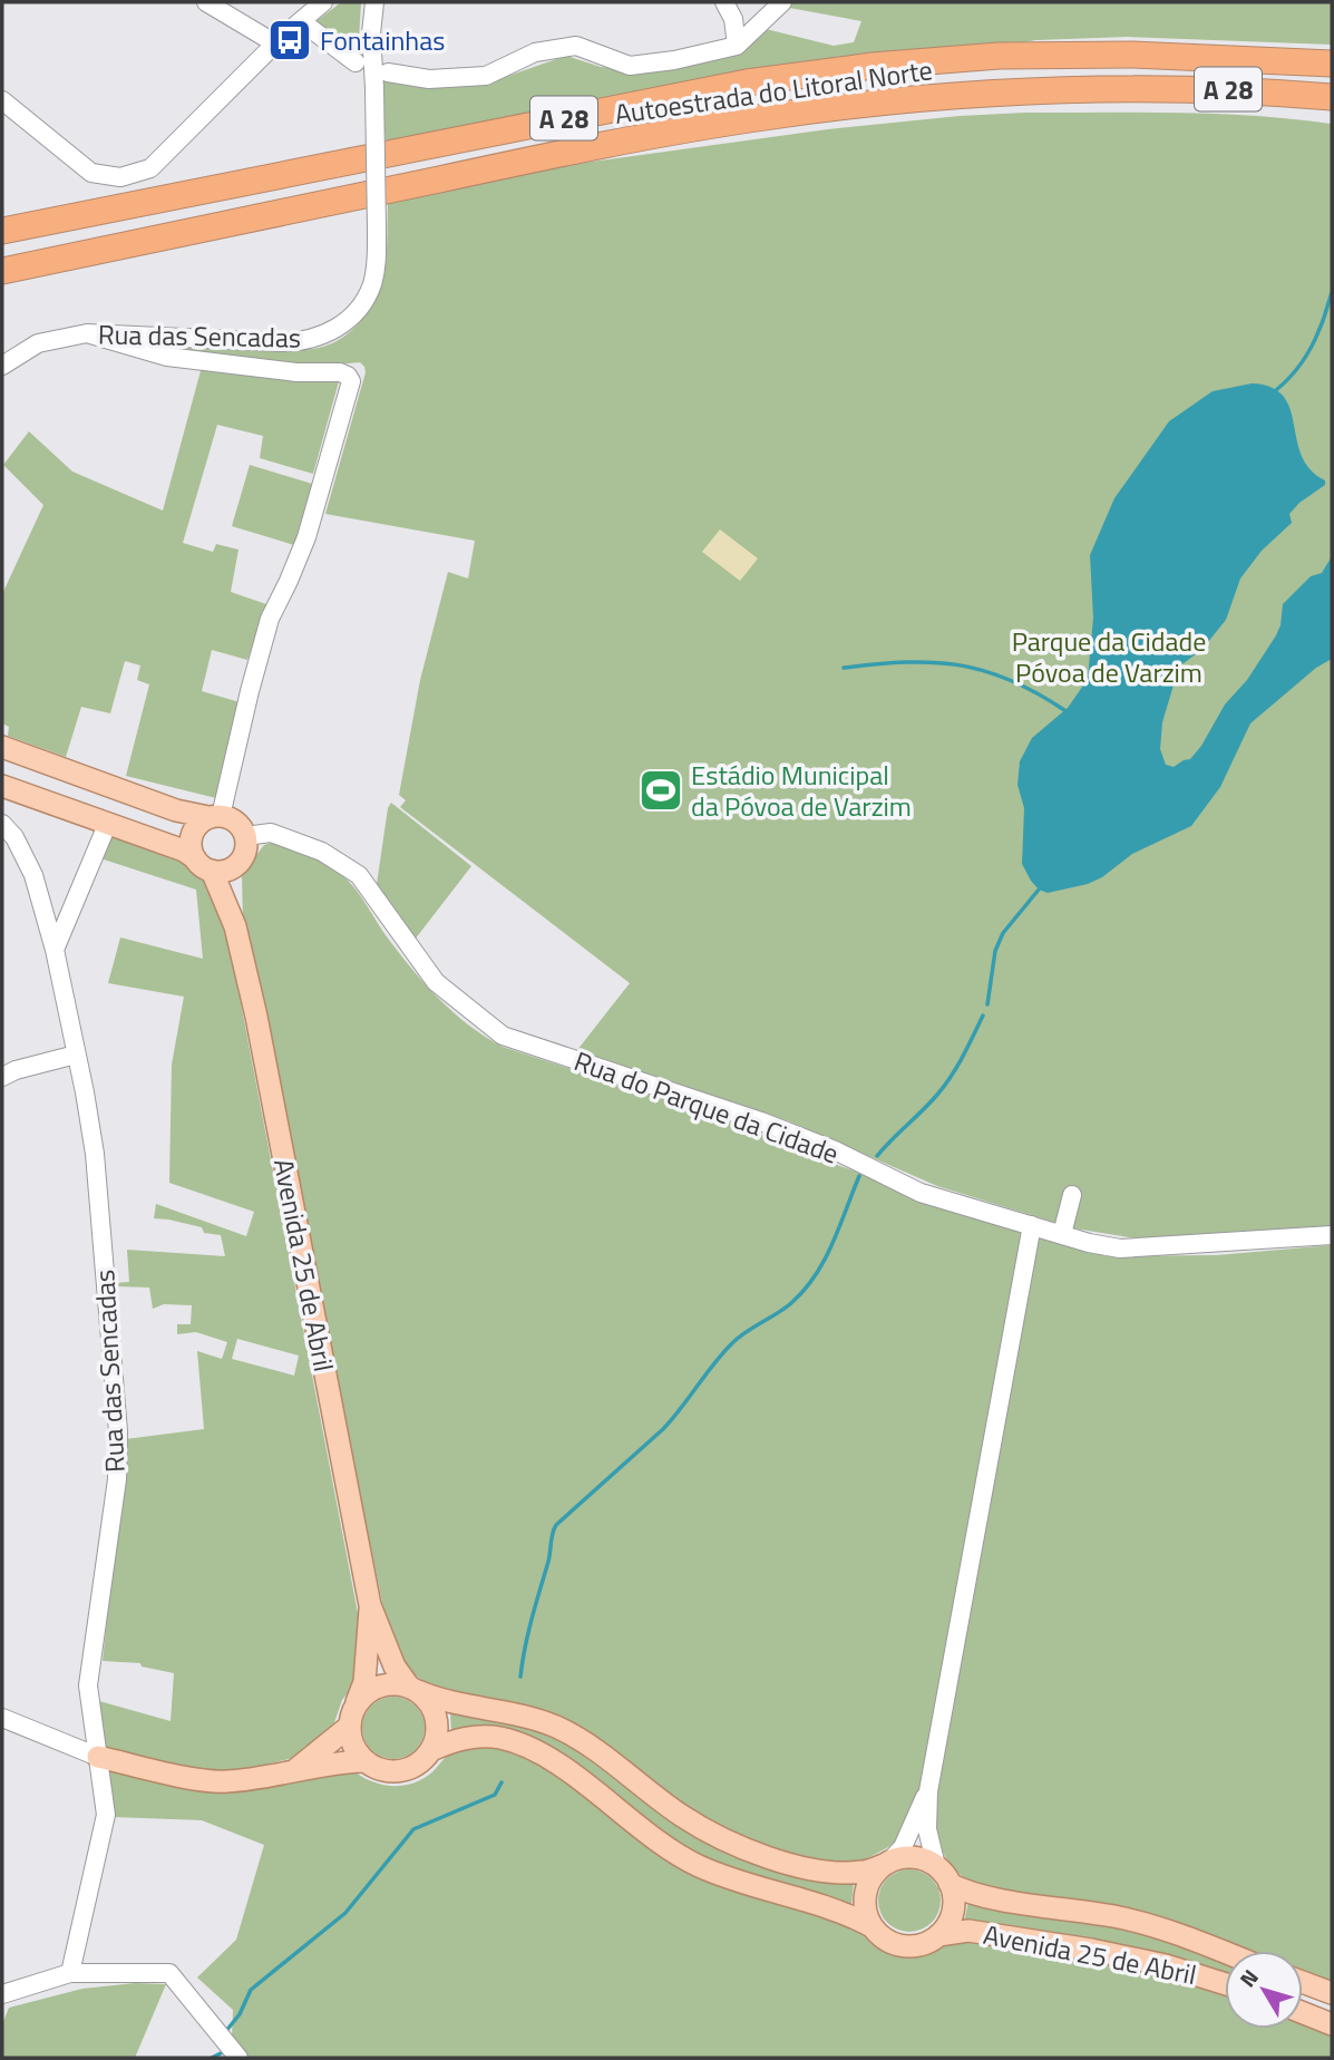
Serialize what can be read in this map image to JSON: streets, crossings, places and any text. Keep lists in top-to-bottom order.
{
  "streets": {
    "highway": ["A 28", "Autoestrada do Litoral Norte"],
    "main road": ["Avenida 25 de Abril"],
    "street": ["Rua das Sencadas", "Rua do Parque da Cidade"]
  },
  "crossings": [
    ["Rua do Parque da Cidade", "Avenida 25 de Abril"]
  ],
  "parks": ["Parque da Cidade Póvoa de Varzim"],
  "places": {
    "bus stop": ["Fontainhas"],
    "sports": ["Estádio Municipal da Póvoa de Varzim"]
  },
  "north": "top left"
}
